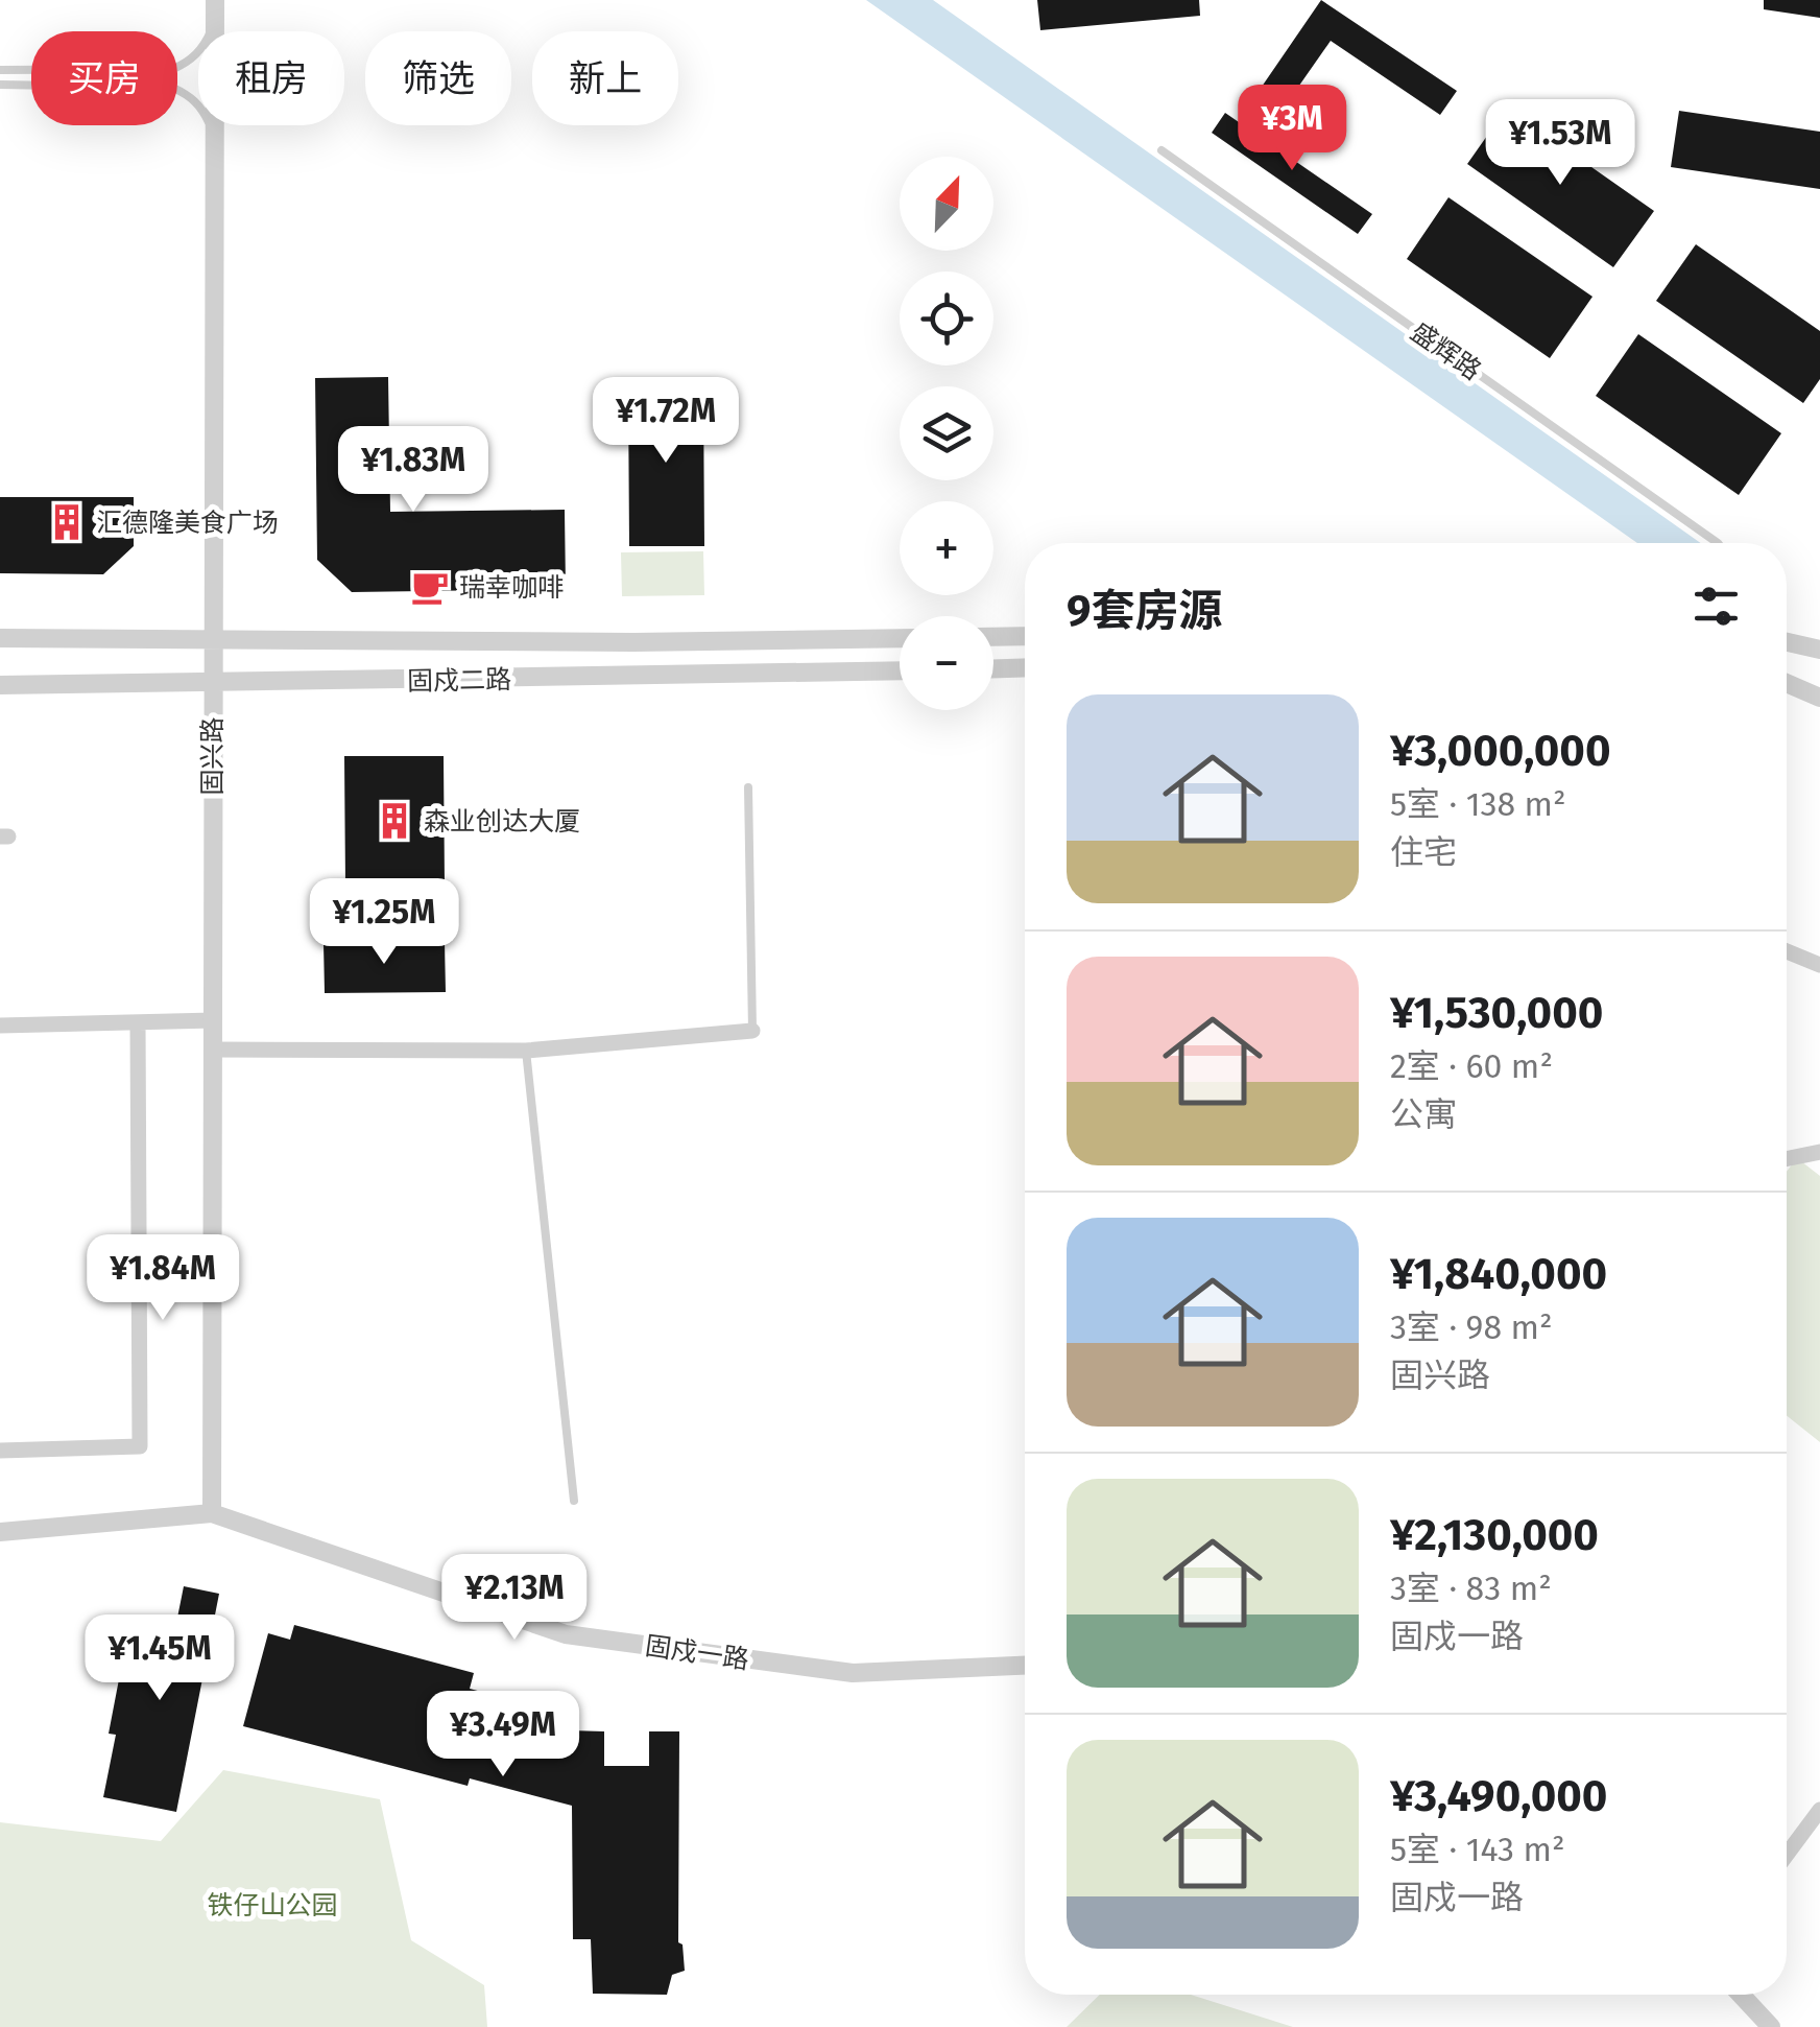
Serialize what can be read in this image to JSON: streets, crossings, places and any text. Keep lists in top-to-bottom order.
{
  "streets": {
    "street": ["固戍二路", "固兴路", "固戍一路"],
    "lane": ["盛辉路"]
  },
  "crossings": [
    ["固戍二路", "固兴路"],
    ["固兴路", "固戍一路"]
  ],
  "parks": ["铁仔山公园"],
  "places": {
    "building": ["汇德隆美食广场", "森业创达大厦"],
    "cafe": ["瑞幸咖啡"]
  },
  "north": "top right",
  "page": {
    "chip": [
      "买房",
      "租房",
      "筛选",
      "新上"
    ],
    "price": [
      "¥3M",
      "¥1.53M",
      "¥1.72M",
      "¥1.83M",
      "¥1.25M",
      "¥1.84M",
      "¥2.13M",
      "¥1.45M",
      "¥3.49M"
    ],
    "map_buttons": ["+", "−"],
    "heading": "9套房源",
    "list": [
      {
        "name": "¥3,000,000",
        "note": "5室 · 138 m² · 住宅"
      },
      {
        "name": "¥1,530,000",
        "note": "2室 · 60 m² · 公寓"
      },
      {
        "name": "¥1,840,000",
        "note": "3室 · 98 m² · 固兴路"
      },
      {
        "name": "¥2,130,000",
        "note": "3室 · 83 m² · 固戍一路"
      },
      {
        "name": "¥3,490,000",
        "note": "5室 · 143 m² · 固戍一路"
      }
    ]
  }
}
